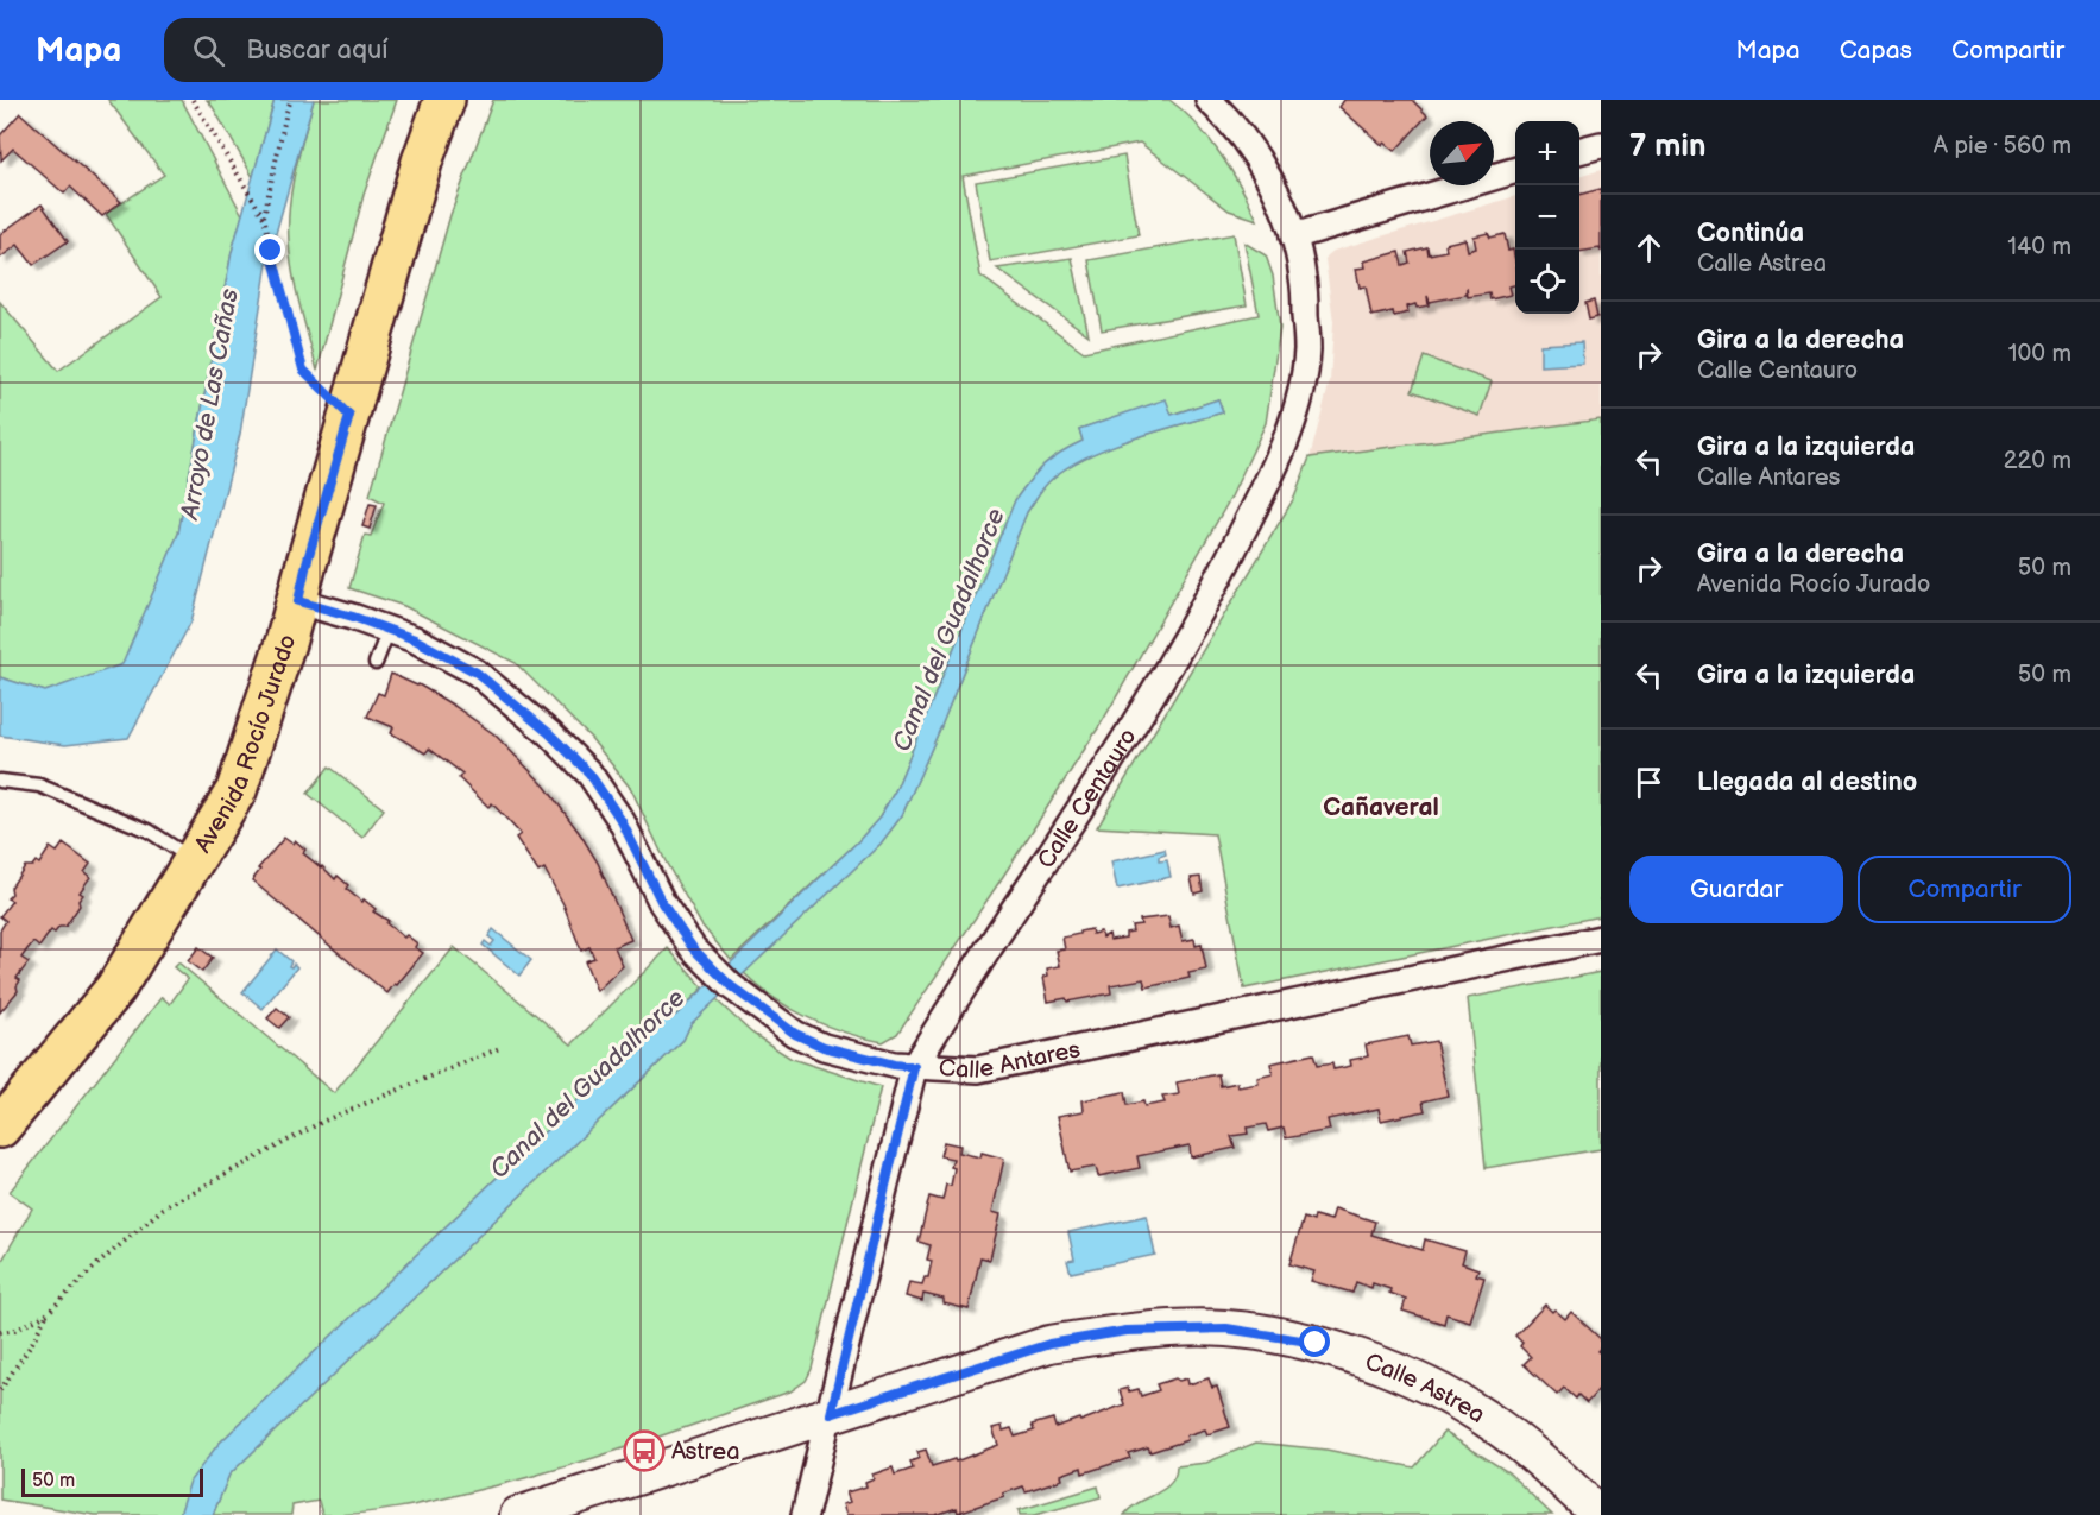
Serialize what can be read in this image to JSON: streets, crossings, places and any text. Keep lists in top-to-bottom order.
{
  "streets": {
    "main road": ["Avenida Rocío Jurado"],
    "street": ["Calle Centauro", "Calle Antares", "Calle Astrea"]
  },
  "crossings": [
    ["Avenida Rocío Jurado", "Calle Antares"],
    ["Calle Centauro", "Calle Antares"],
    ["Calle Centauro", "Calle Astrea"]
  ],
  "districts": ["Cañaveral"],
  "water": ["Arroyo de Las Cañas", "Canal del Guadalhorce"],
  "places": {
    "bus stop": ["Astrea"]
  },
  "scale_bar": "50 m",
  "north": "top right",
  "page": {
    "header": "Mapa",
    "search": "Buscar aquí",
    "nav": ["Mapa", "Capas", "Compartir"],
    "heading": ["7 min", "A pie · 560 m"],
    "map_buttons": ["+", "−"],
    "list": [
      ["Continúa", "Calle Astrea", "140 m"],
      ["Gira a la derecha", "Calle Centauro", "100 m"],
      ["Gira a la izquierda", "Calle Antares", "220 m"],
      ["Gira a la derecha", "Avenida Rocío Jurado", "50 m"],
      ["Gira a la izquierda", "50 m"],
      "Llegada al destino"
    ],
    "buttons": ["Guardar", "Compartir"],
    "scale": "50 m"
  }
}
